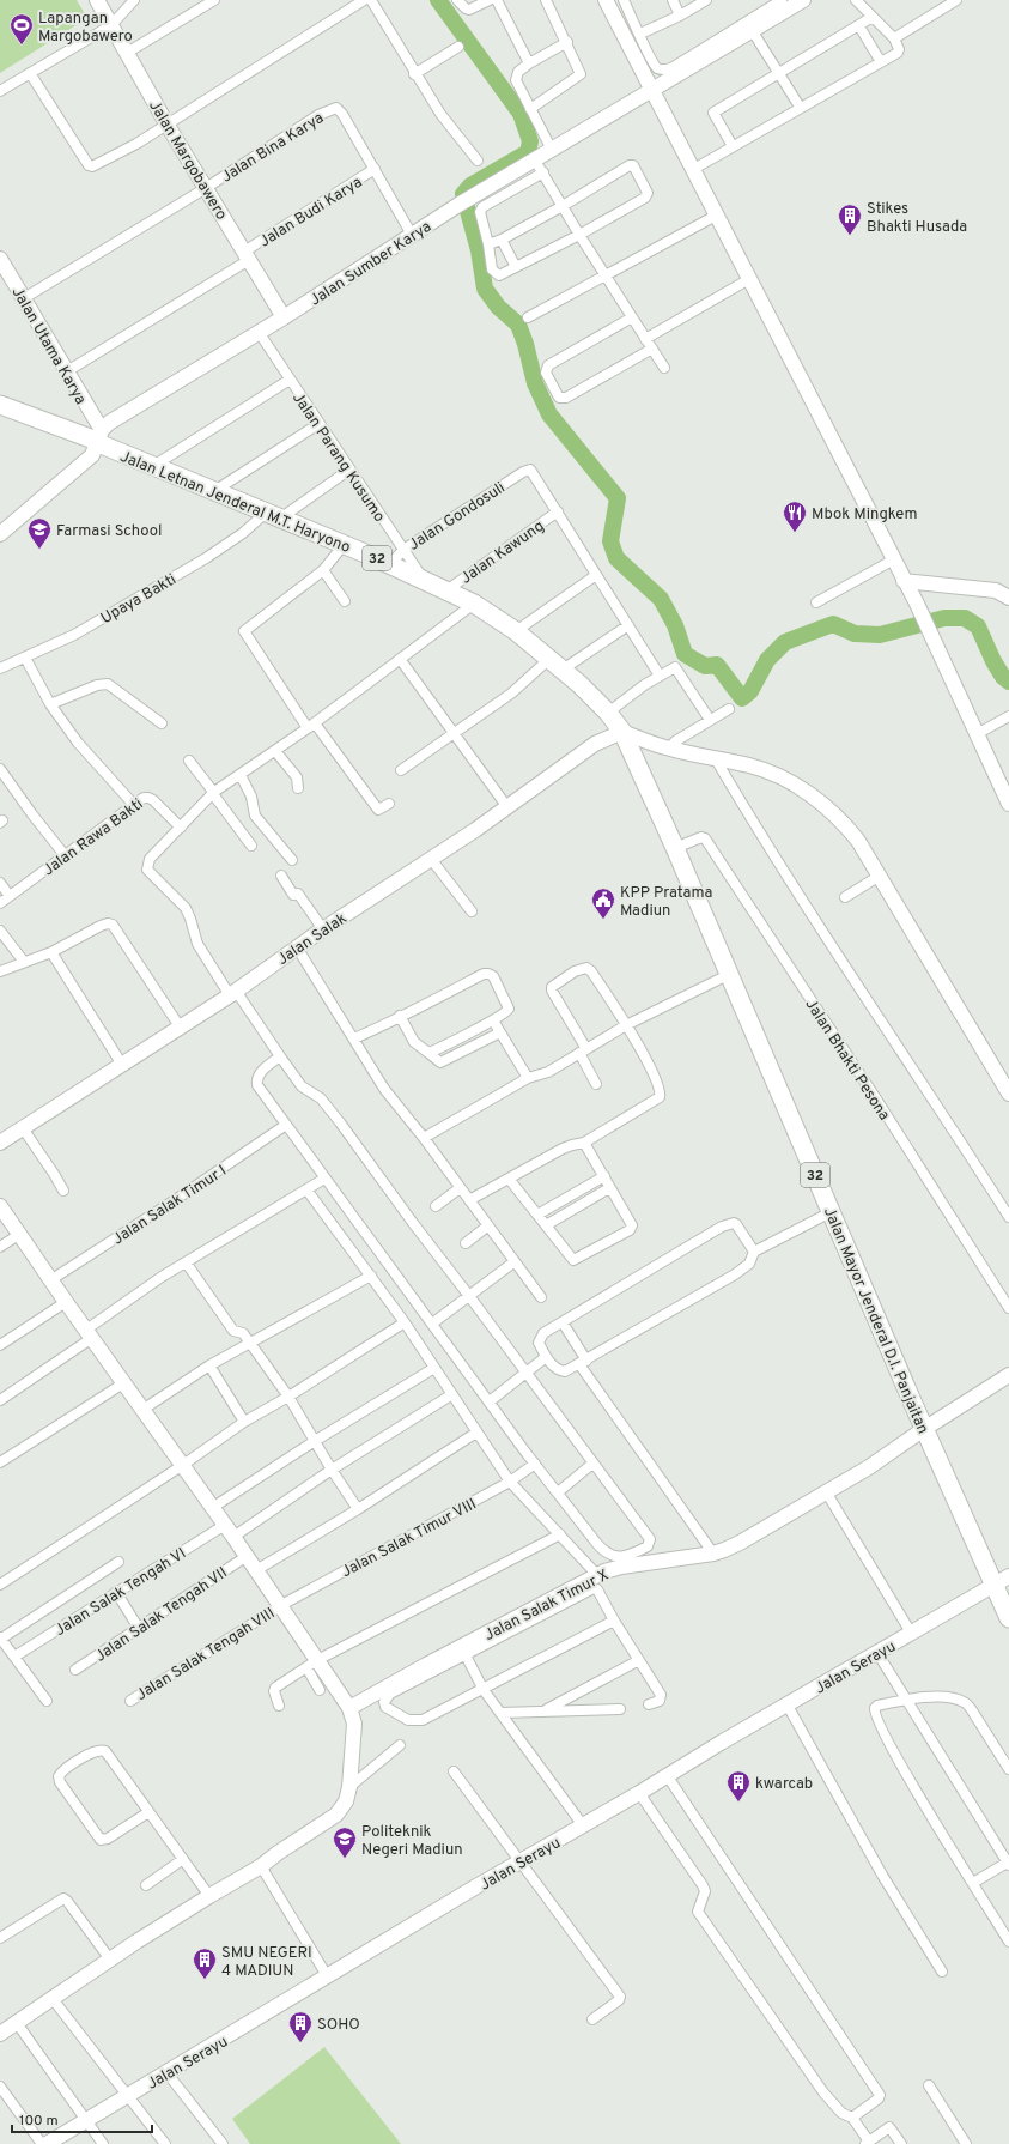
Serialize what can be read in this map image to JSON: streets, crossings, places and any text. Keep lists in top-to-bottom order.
{
  "streets": {
    "highway": ["Jalan Letnan Jenderal M.T. Haryono", "32", "Jalan Mayor Jenderal D.I. Panjaitan"],
    "street": [
      "Jalan Bina Karya",
      "Jalan Margobawero",
      "Jalan Budi Karya",
      "Jalan Sumber Karya",
      "Jalan Utama Karya",
      "Jalan Parang Kusumo",
      "Jalan Gondosuli",
      "Jalan Kawung",
      "Upaya Bakti",
      "Jalan Rawa Bakti",
      "Jalan Salak",
      "Jalan Bhakti Pesona",
      "Jalan Salak Timur I",
      "Jalan Salak Timur VIII",
      "Jalan Salak Tengah VI",
      "Jalan Salak Timur X",
      "Jalan Salak Tengah VII",
      "Jalan Salak Tengah VIII",
      "Jalan Serayu"
    ]
  },
  "crossings": [
    ["Jalan Bina Karya", "Jalan Margobawero"],
    ["Jalan Bina Karya", "Jalan Budi Karya"],
    ["Jalan Bina Karya", "Jalan Utama Karya"],
    ["Jalan Margobawero", "Jalan Budi Karya"],
    ["Jalan Margobawero", "Jalan Sumber Karya"],
    ["Jalan Budi Karya", "Jalan Utama Karya"],
    ["Jalan Sumber Karya", "Jalan Utama Karya"],
    ["Jalan Sumber Karya", "Jalan Parang Kusumo"],
    ["Jalan Sumber Karya", "Jalan Letnan Jenderal M.T. Haryono"],
    ["Jalan Utama Karya", "Jalan Letnan Jenderal M.T. Haryono"],
    ["Jalan Parang Kusumo", "Jalan Letnan Jenderal M.T. Haryono"],
    ["Jalan Parang Kusumo", "Jalan Gondosuli"],
    ["Jalan Parang Kusumo", "Upaya Bakti"],
    ["Jalan Letnan Jenderal M.T. Haryono", "Jalan Gondosuli"],
    ["Jalan Letnan Jenderal M.T. Haryono", "Jalan Kawung"],
    ["Jalan Letnan Jenderal M.T. Haryono", "Upaya Bakti"],
    ["Jalan Letnan Jenderal M.T. Haryono", "Jalan Salak"],
    ["Jalan Letnan Jenderal M.T. Haryono", "Jalan Mayor Jenderal D.I. Panjaitan"],
    ["Jalan Gondosuli", "Jalan Kawung"],
    ["Jalan Salak", "Jalan Mayor Jenderal D.I. Panjaitan"],
    ["Jalan Bhakti Pesona", "Jalan Mayor Jenderal D.I. Panjaitan"],
    ["Jalan Mayor Jenderal D.I. Panjaitan", "Jalan Salak Timur X"],
    ["Jalan Mayor Jenderal D.I. Panjaitan", "Jalan Serayu"],
    ["Jalan Salak Timur VIII", "Jalan Salak Tengah VIII"]
  ],
  "places": {
    "sports": ["Lapangan Margobawero"],
    "building": [
      "Stikes Bhakti Husada",
      "kwarcab",
      "SMU NEGERI 4 MADIUN",
      "SOHO"
    ],
    "restaurant": ["Mbok Mingkem"],
    "school or university": ["Farmasi School", "Politeknik Negeri Madiun"],
    "public building": ["KPP Pratama Madiun"]
  },
  "scale_bar": "100 m"
}
